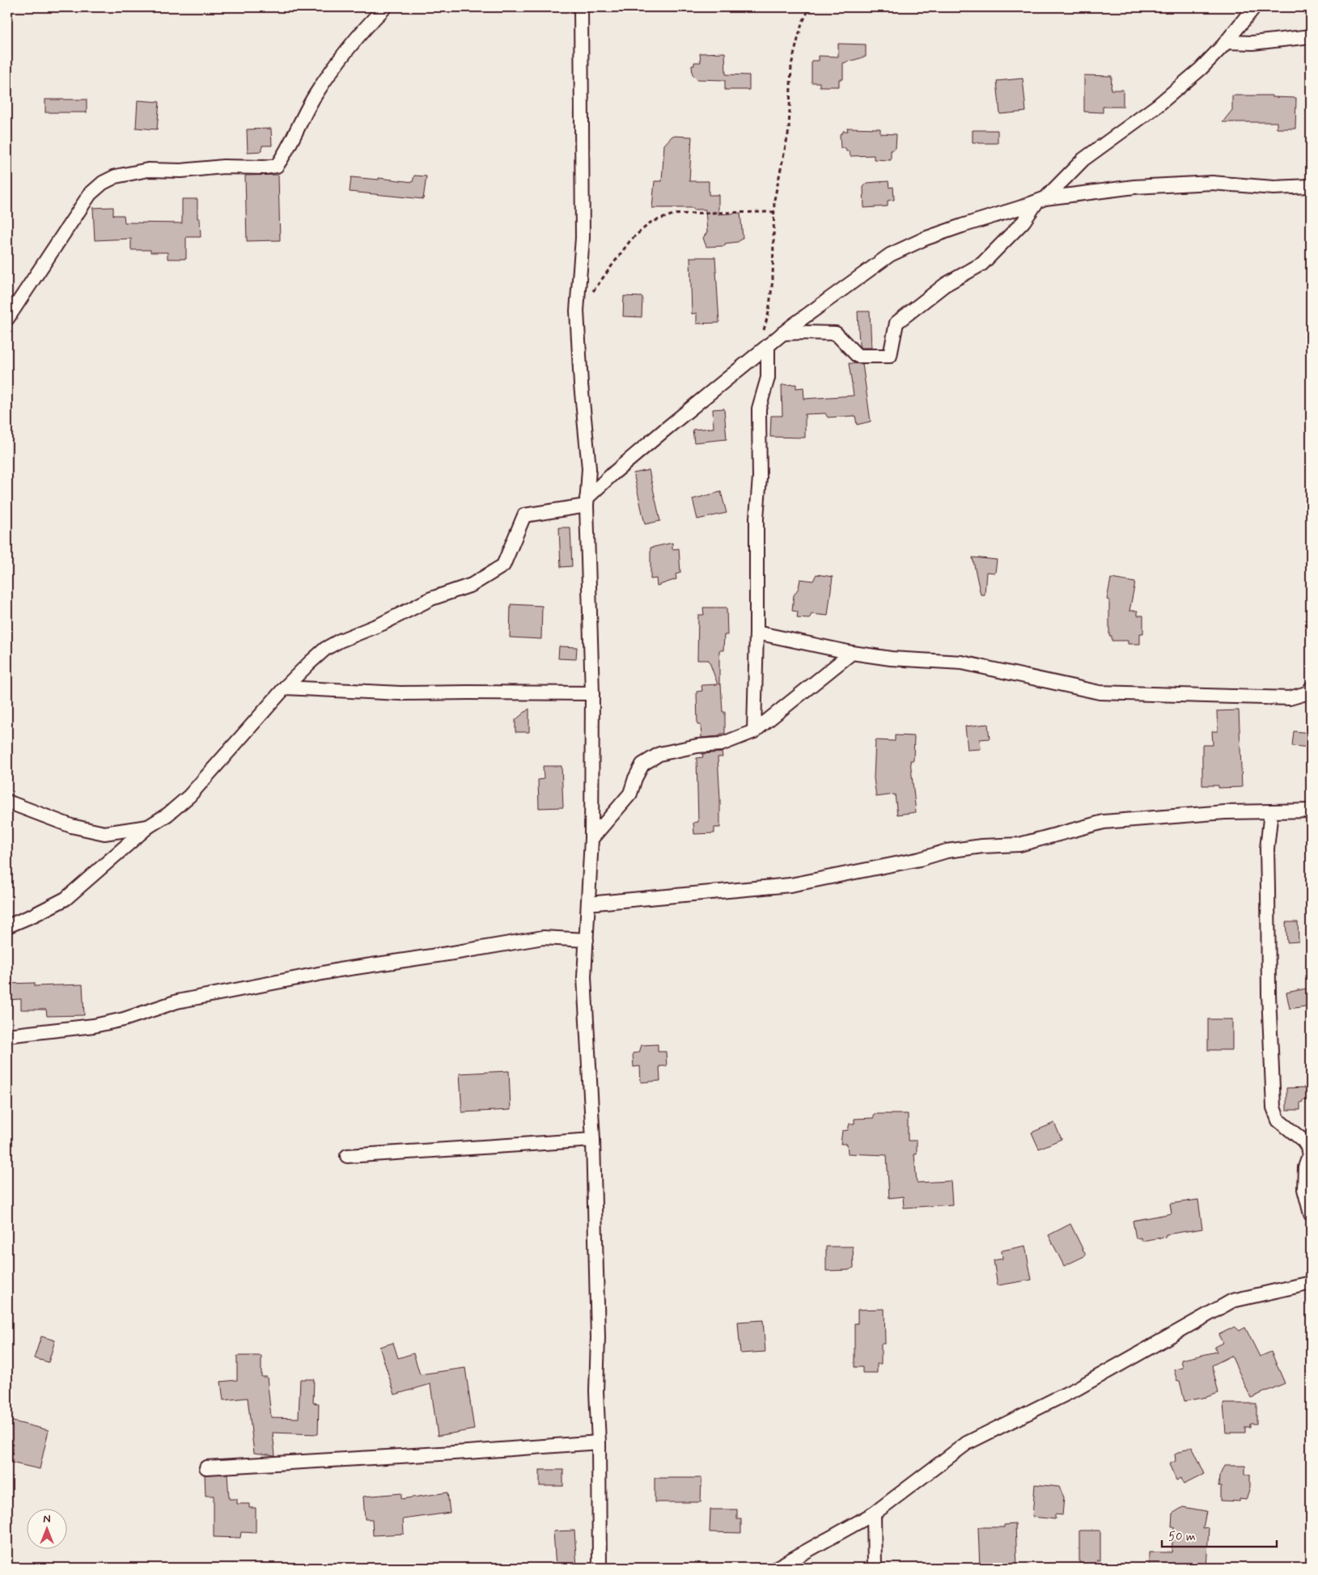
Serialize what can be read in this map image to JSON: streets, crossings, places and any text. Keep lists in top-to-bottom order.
{
  "scale_bar": "50 m",
  "north": "top"
}
